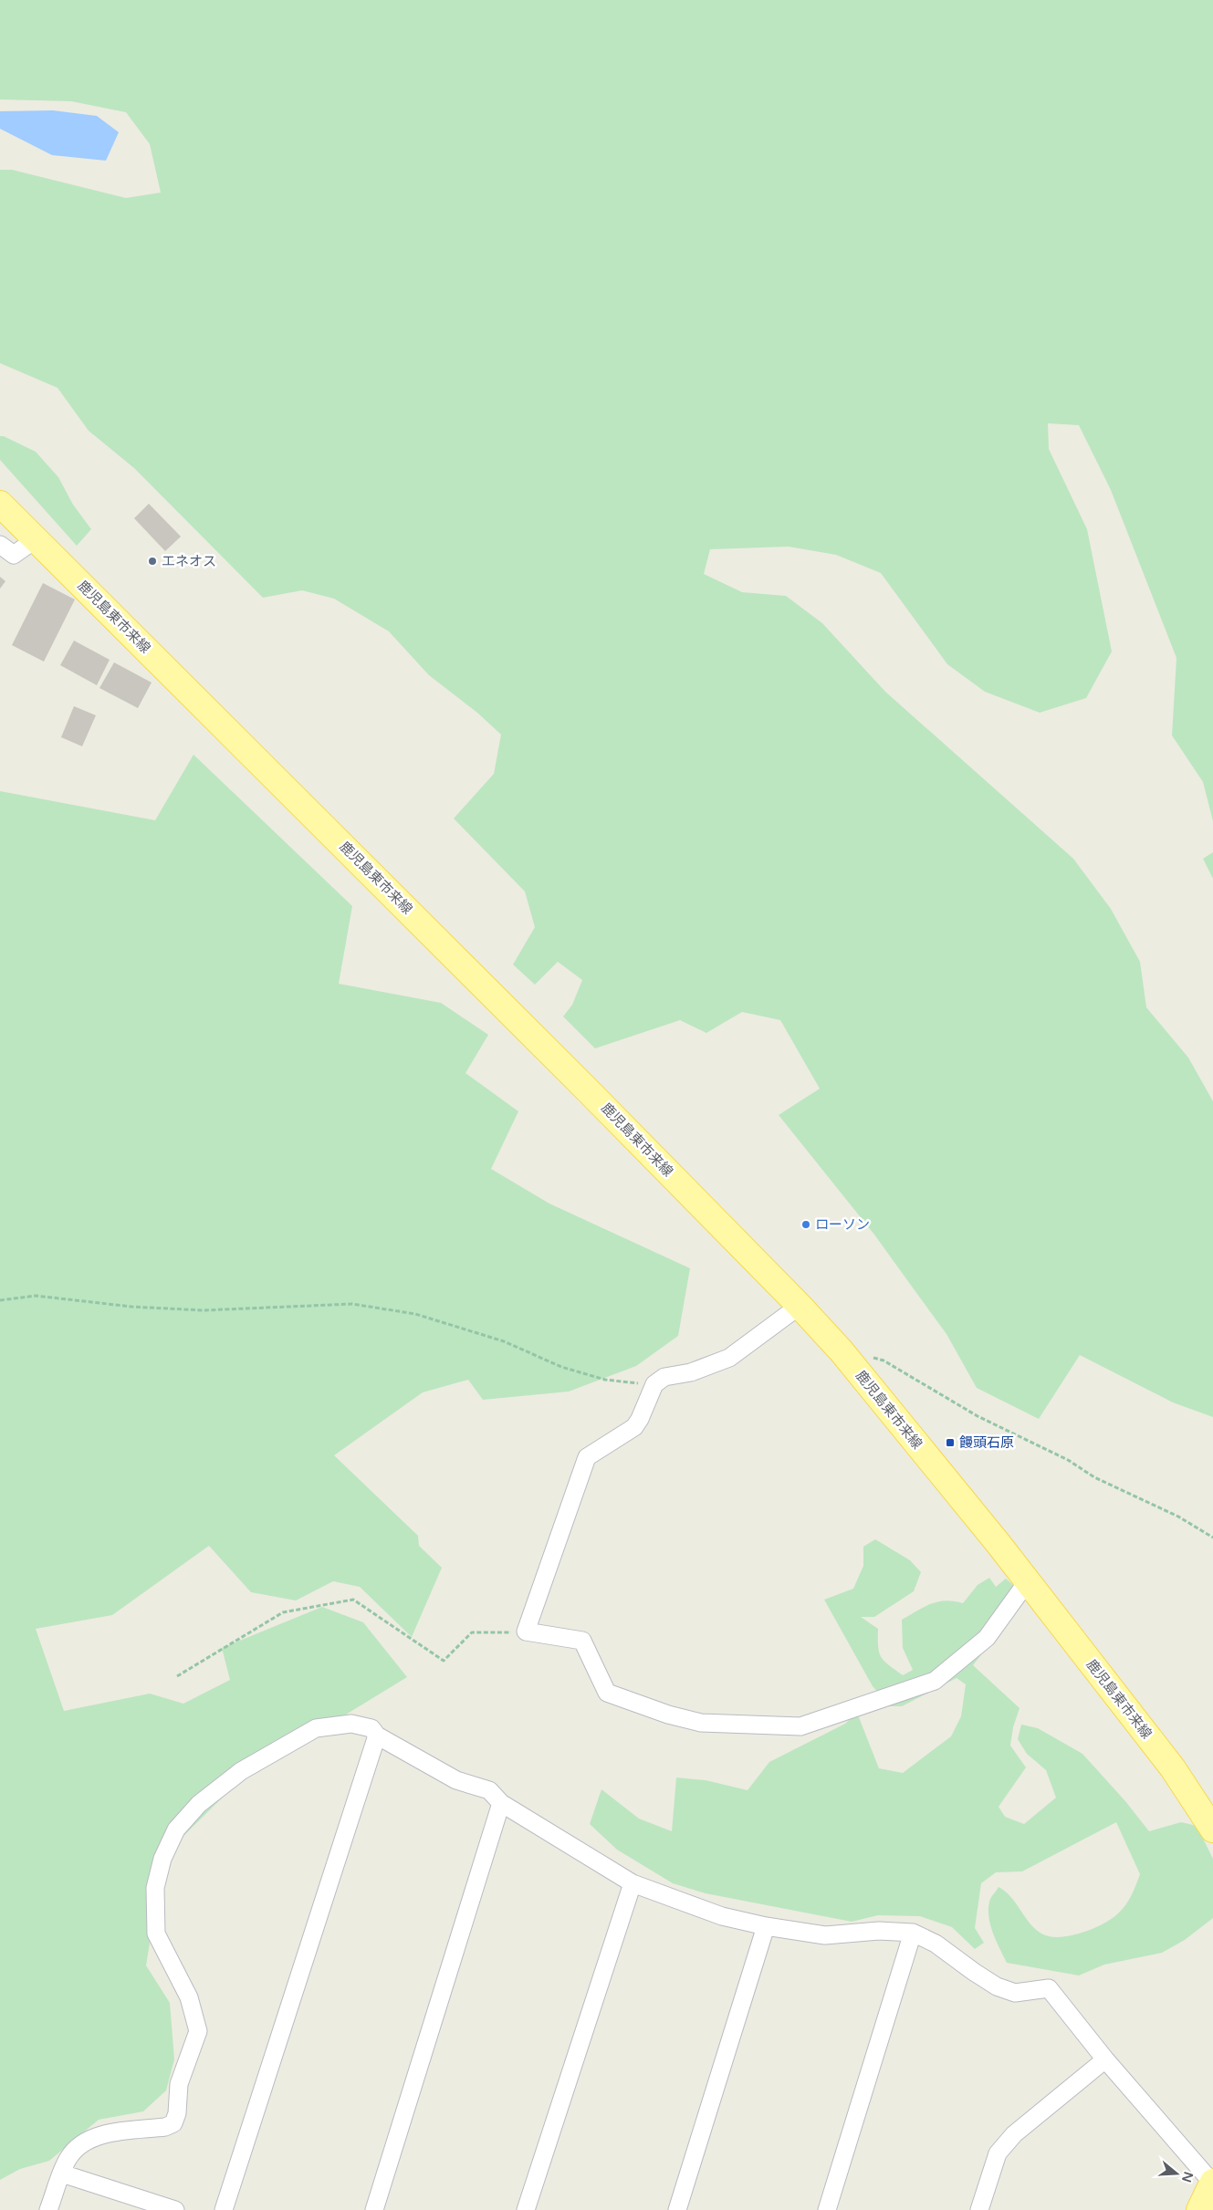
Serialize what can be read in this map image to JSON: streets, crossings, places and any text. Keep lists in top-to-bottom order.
{
  "streets": {
    "main road": ["鹿児島東市来線"]
  },
  "places": {
    "other": ["エネオス", "ローソン"],
    "transit": ["饅頭石原"]
  },
  "north": "right"
}
